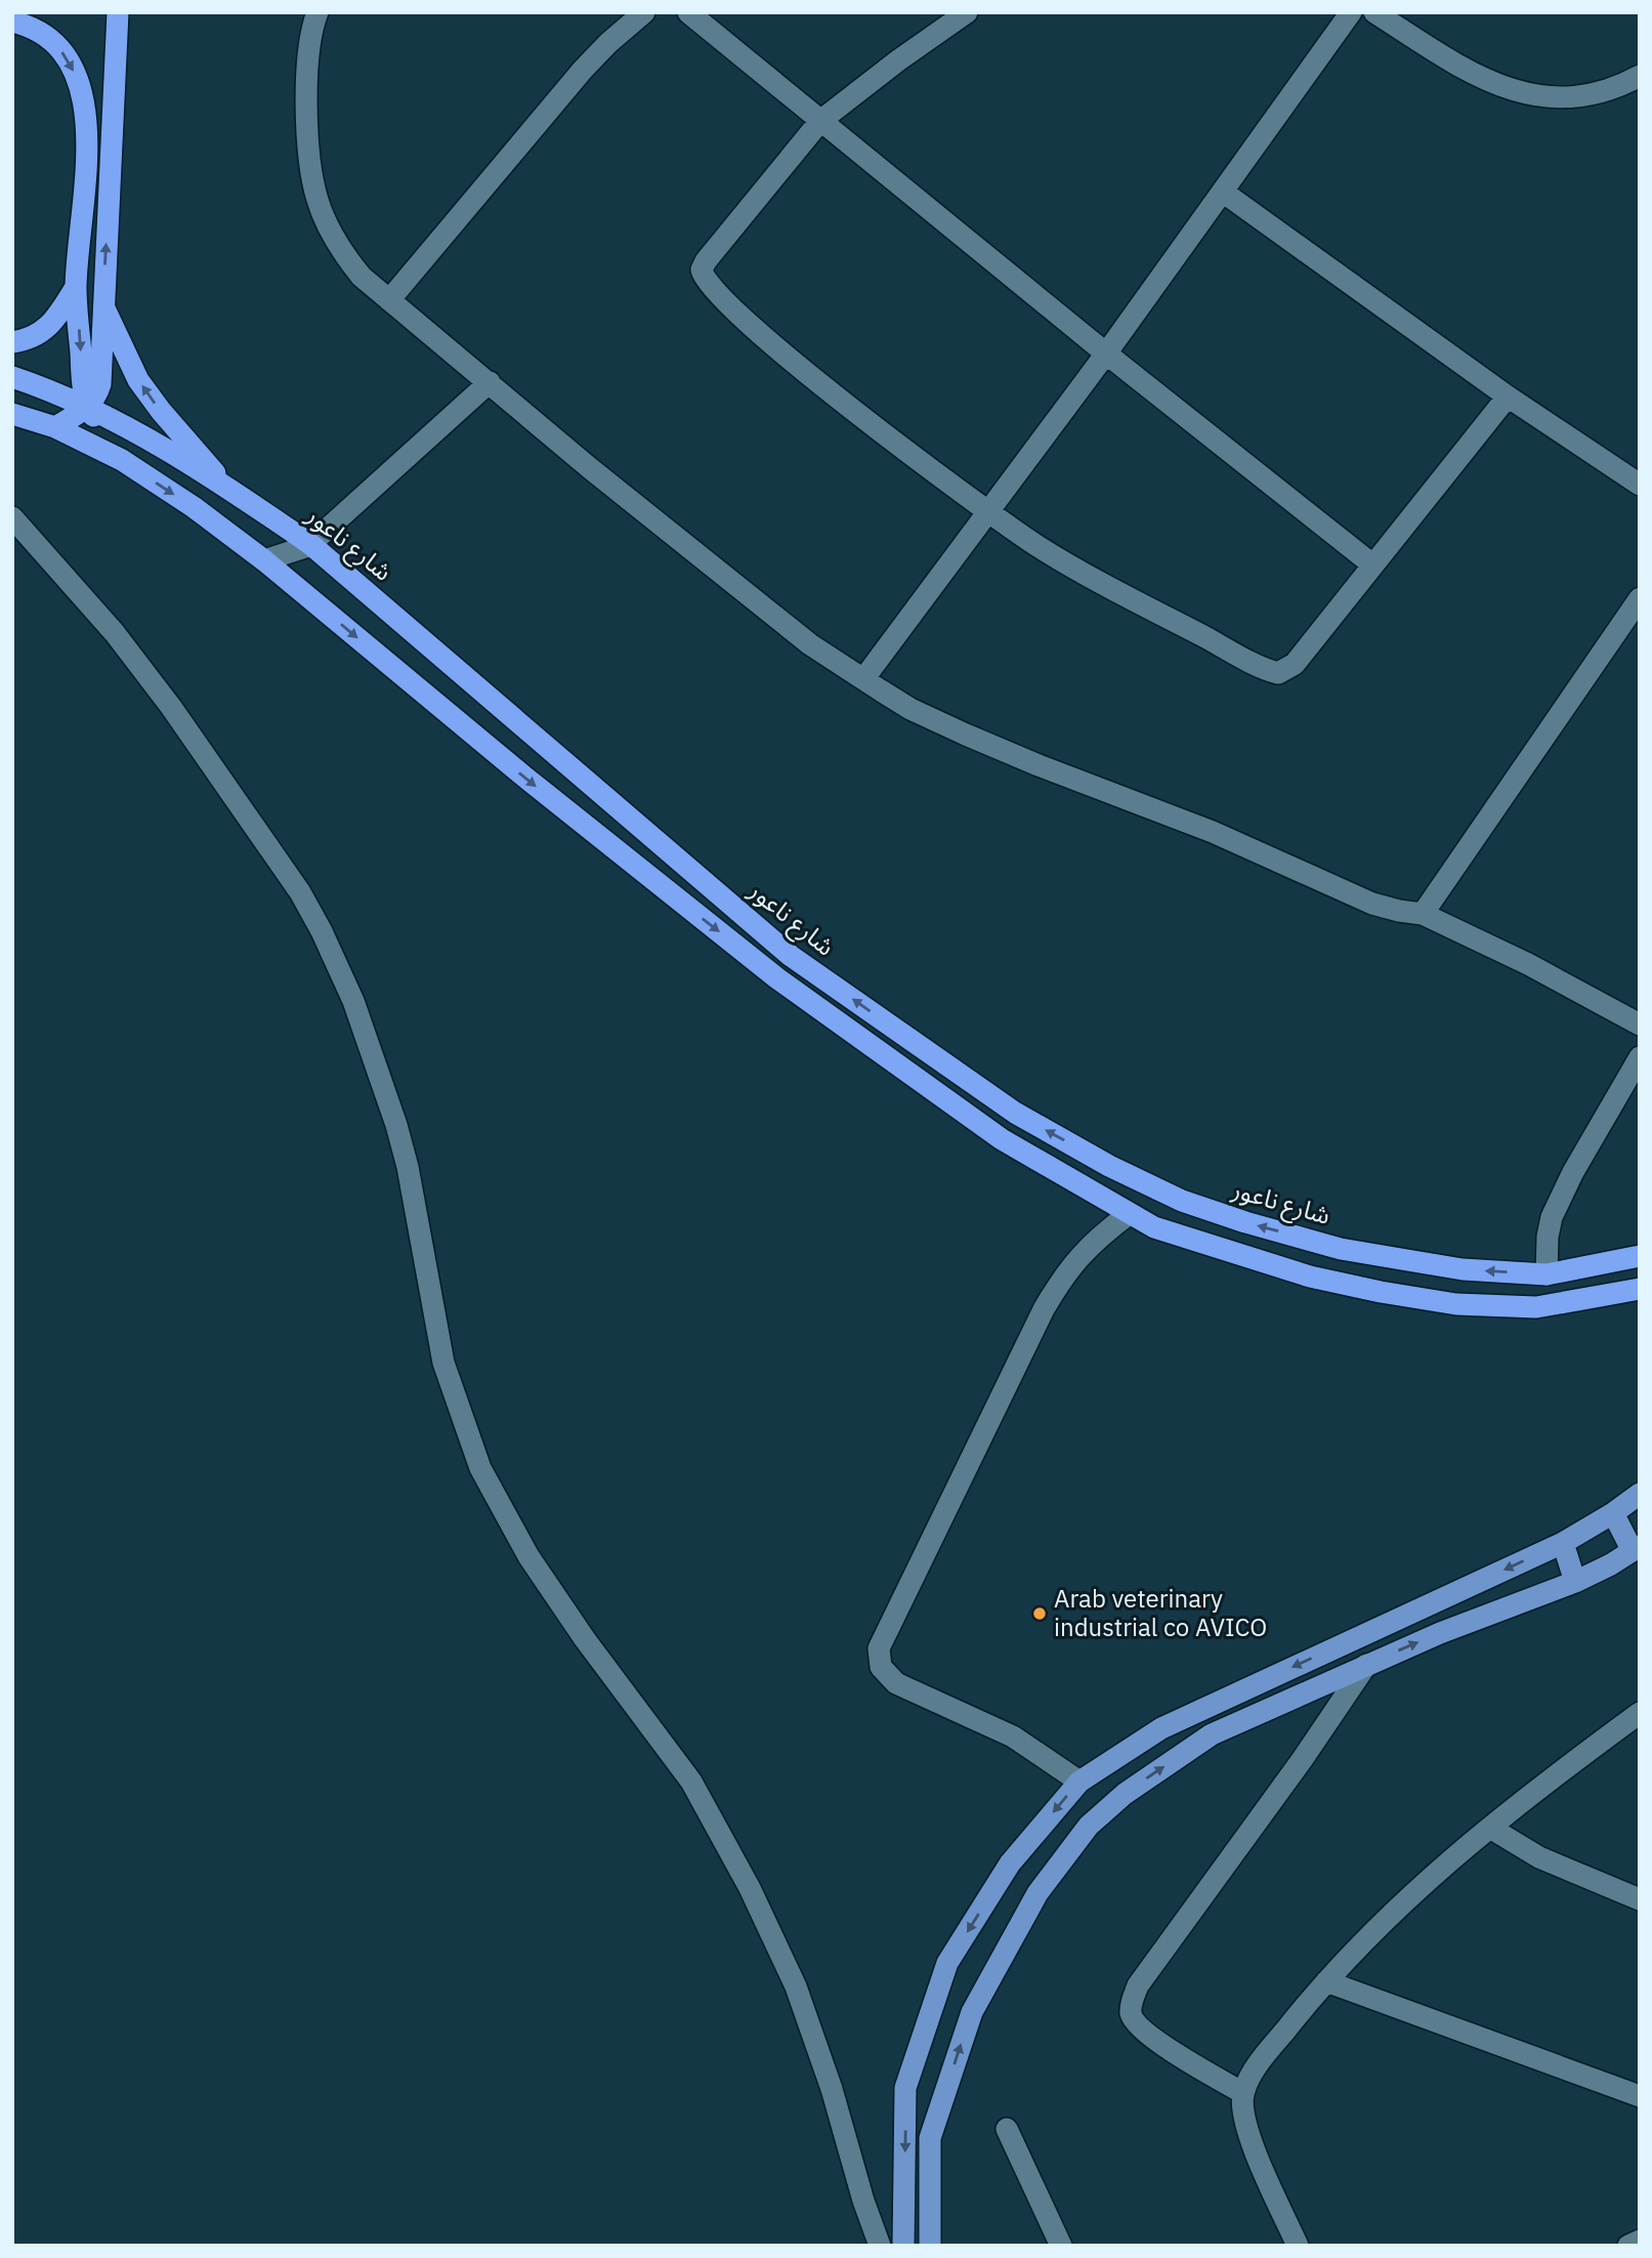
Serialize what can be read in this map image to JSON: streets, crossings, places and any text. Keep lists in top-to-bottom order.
{
  "streets": {
    "highway": ["شارع ناعور"]
  },
  "places": ["Arab veterinary industrial co AVICO"]
}
